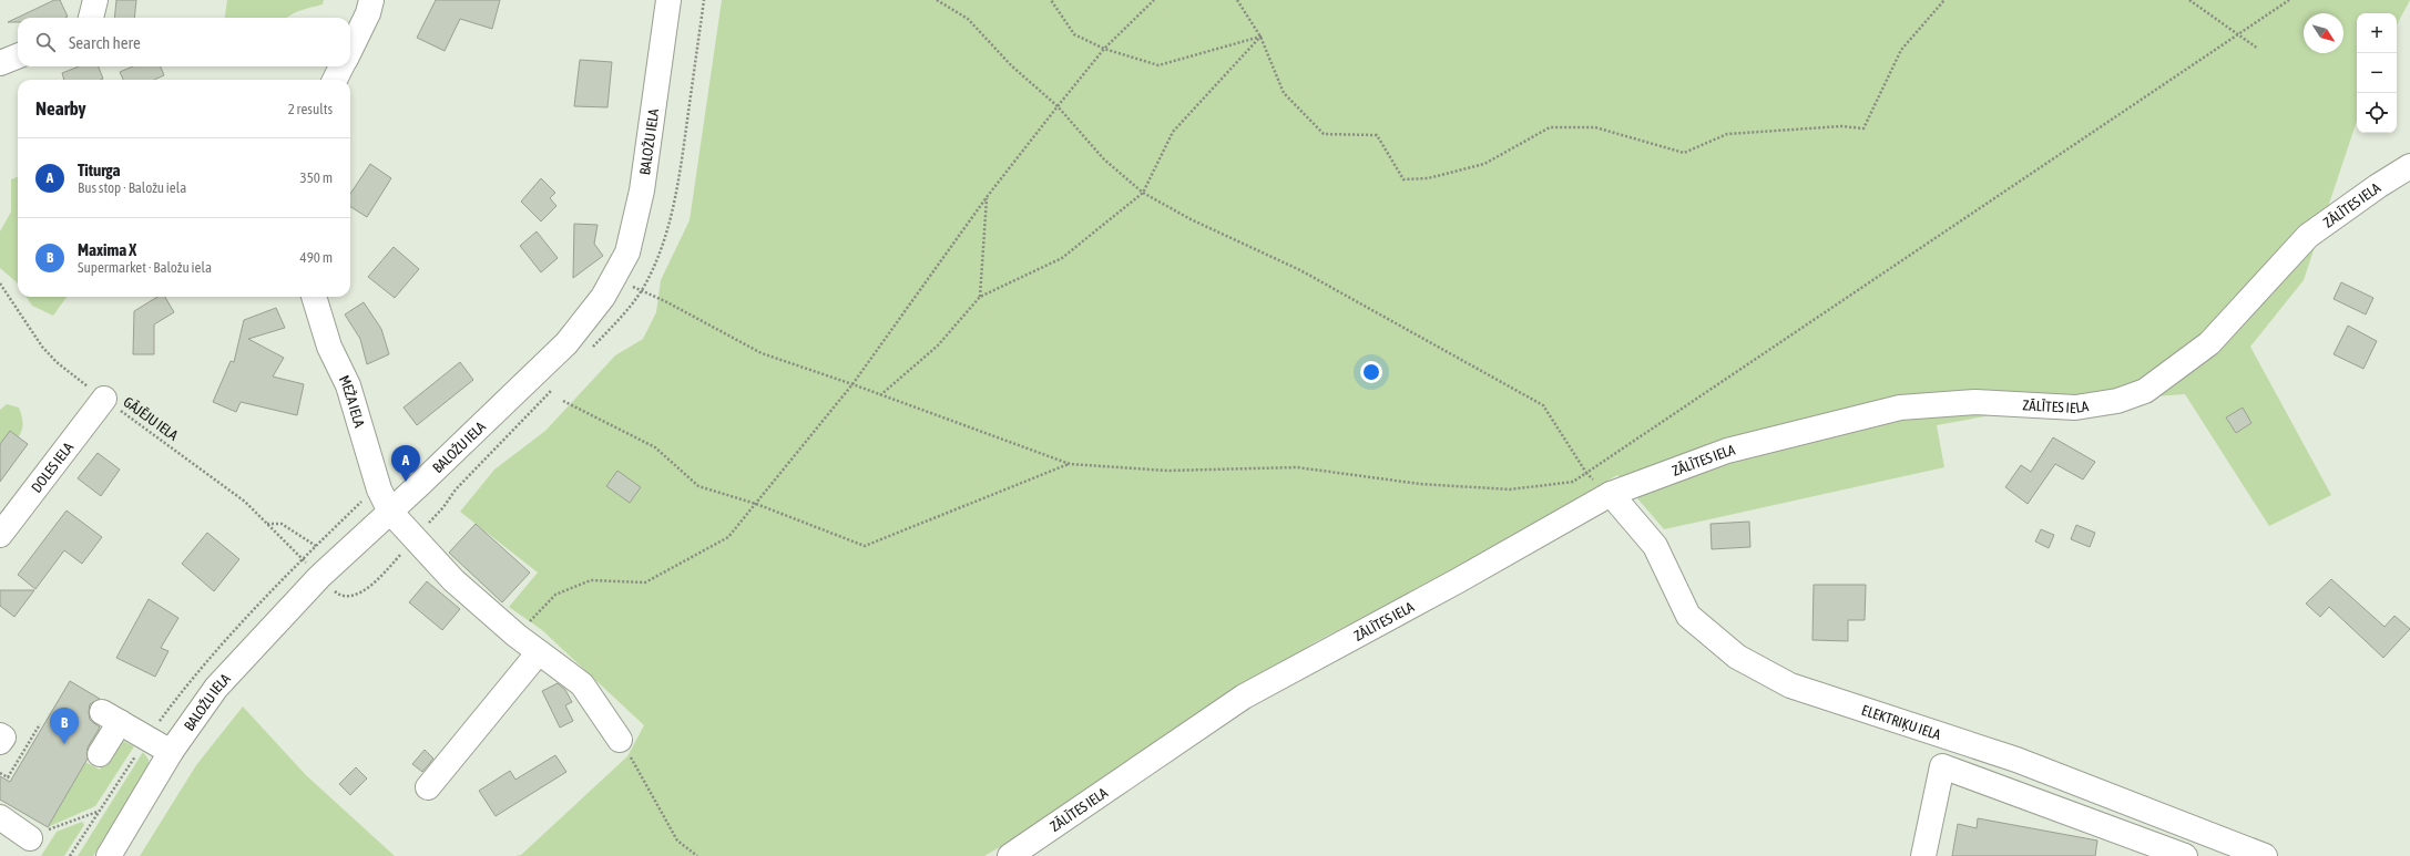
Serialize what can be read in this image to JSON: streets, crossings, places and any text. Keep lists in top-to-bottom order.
{
  "streets": {
    "street": [
      "BALOŽU IELA",
      "ZĀLĪTES IELA",
      "MEŽA IELA",
      "DOLES IELA",
      "ELEKTRIĶU IELA"
    ],
    "path": ["GĀJĒJU IELA"]
  },
  "crossings": [
    ["BALOŽU IELA", "MEŽA IELA"],
    ["ZĀLĪTES IELA", "ELEKTRIĶU IELA"],
    ["GĀJĒJU IELA", "DOLES IELA"]
  ],
  "north": "bottom right",
  "page": {
    "map_buttons": ["+", "−"],
    "search": "Search here",
    "heading": ["Nearby", "2 results"],
    "list": [
      {
        "mark": "A",
        "name": "Titurga",
        "note": "Bus stop · Baložu iela",
        "value": "350 m"
      },
      {
        "mark": "B",
        "name": "Maxima X",
        "note": "Supermarket · Baložu iela",
        "value": "490 m"
      }
    ],
    "pins": ["A", "B"]
  }
}
